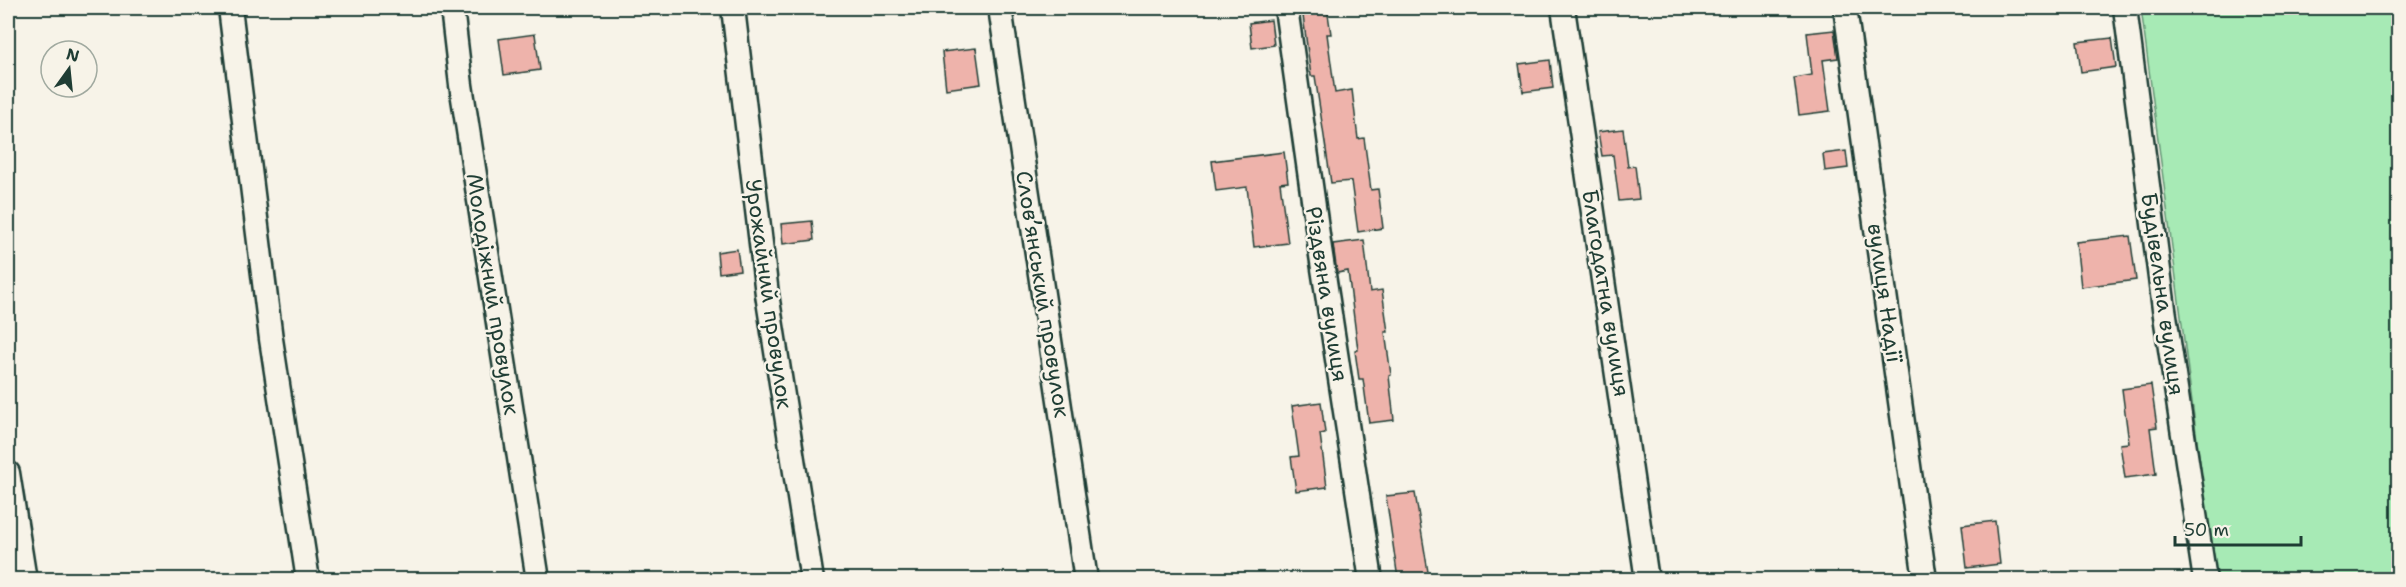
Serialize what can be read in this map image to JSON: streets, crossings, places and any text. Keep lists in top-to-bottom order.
{
  "streets": {
    "street": [
      "Благодатна вулиця",
      "вулиця Надії",
      "Молодіжний провулок",
      "Урожайний провулок",
      "Словʼянський провулок",
      "Різдвяна вулиця",
      "Будівельна вулиця"
    ]
  },
  "scale_bar": "50 m",
  "north": "top"
}
